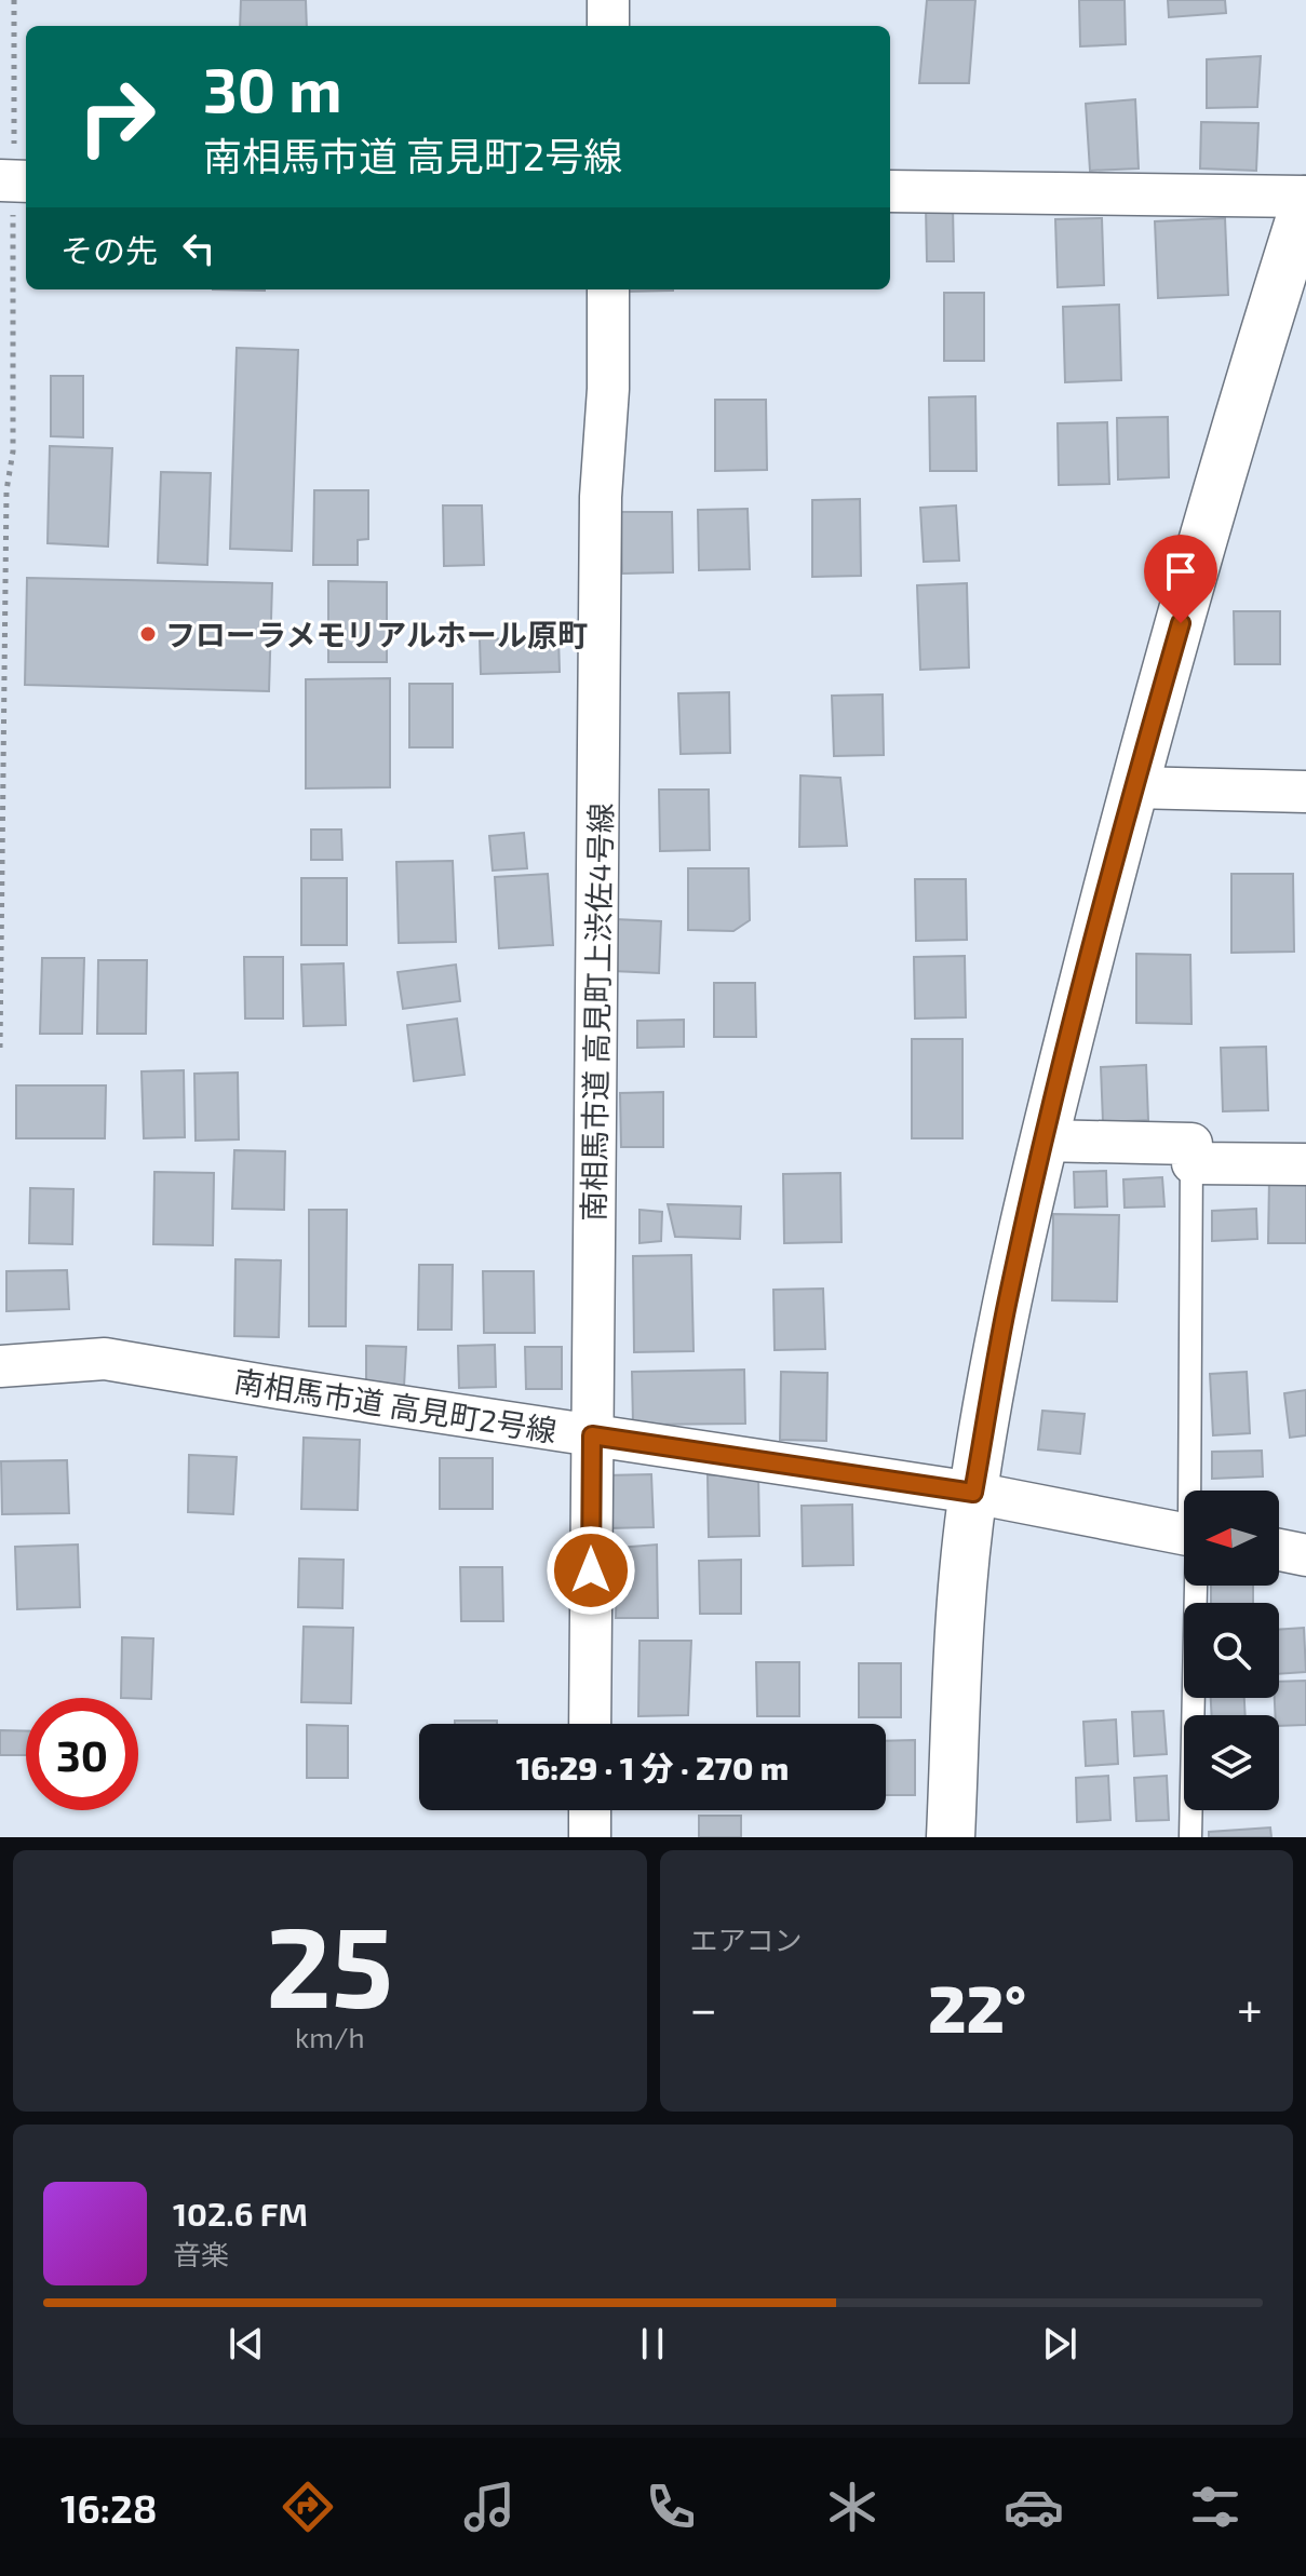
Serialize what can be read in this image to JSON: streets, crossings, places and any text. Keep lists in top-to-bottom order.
{
  "streets": {
    "street": ["南相馬市道 高見町上渋佐4号線", "南相馬市道 高見町2号線"]
  },
  "crossings": [
    ["南相馬市道 高見町上渋佐4号線", "南相馬市道 高見町2号線"]
  ],
  "places": ["フローラメモリアルホール原町"],
  "north": "left",
  "page": {
    "turn": ["30 m", "南相馬市道 高見町2号線"],
    "then": "その先",
    "limit": "30",
    "trip": "16:29 · 1 分 · 270 m",
    "tile": [
      ["25", "km/h"],
      "エアコン"
    ],
    "heat": ["−", "22°", "+"],
    "song": ["102.6 FM", "音楽"],
    "tabs": "16:28"
  }
}
